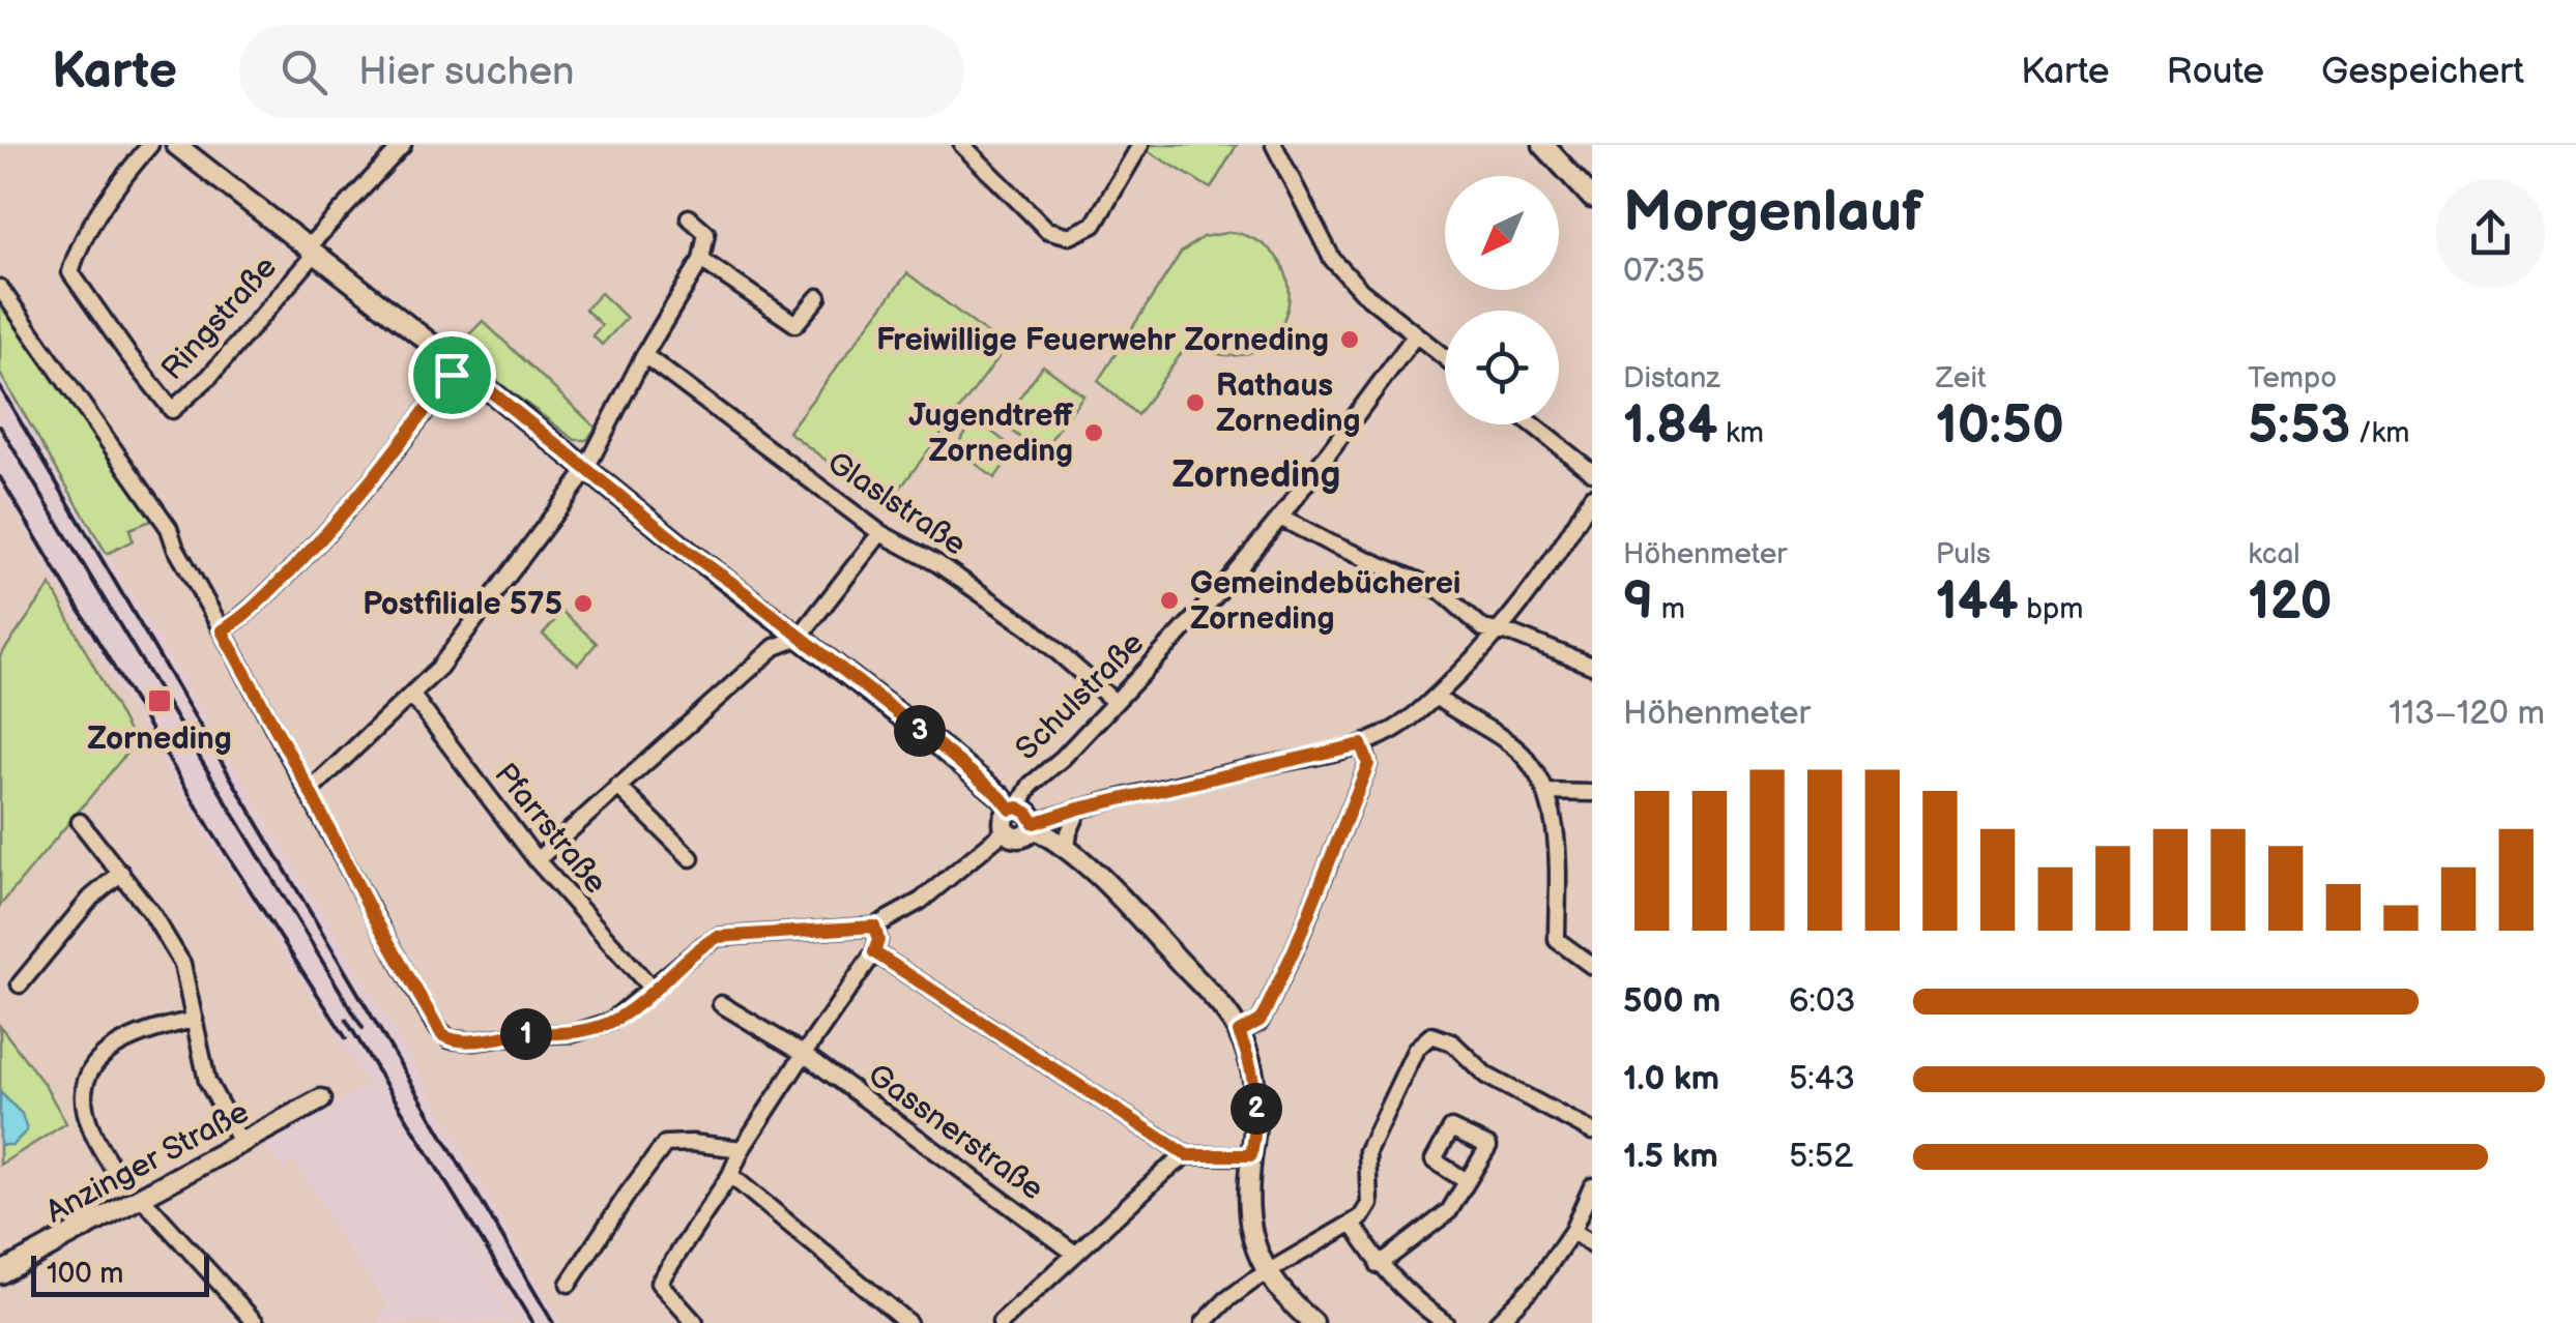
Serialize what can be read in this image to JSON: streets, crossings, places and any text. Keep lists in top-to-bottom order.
{
  "streets": {
    "street": [
      "Ringstraße",
      "Glaslstraße",
      "Schulstraße",
      "Pfarrstraße",
      "Gassnerstraße",
      "Anzinger Straße"
    ]
  },
  "crossings": [
    ["Glaslstraße", "Schulstraße"]
  ],
  "districts": ["Zorneding"],
  "places": {
    "other": [
      "Freiwillige Feuerwehr Zorneding",
      "Rathaus Zorneding",
      "Jugendtreff Zorneding",
      "Gemeindebücherei Zorneding",
      "Postfiliale 575"
    ],
    "transit": ["Zorneding"]
  },
  "scale_bar": "100 m",
  "north": "bottom left",
  "page": {
    "header": "Karte",
    "search": "Hier suchen",
    "nav": ["Karte", "Route", "Gespeichert"],
    "heading": ["Morgenlauf", "07:35"],
    "stats": [
      ["Distanz", "1.84 km"],
      ["Zeit", "10:50"],
      ["Tempo", "5:53 /km"],
      ["Höhenmeter", "9 m"],
      ["Puls", "144 bpm"],
      ["kcal", "120"]
    ],
    "chart": ["Höhenmeter", "113–120 m"],
    "pins": ["3", "1", "2"],
    "list": [
      {
        "name": "500 m",
        "note": "6:03"
      },
      {
        "name": "1.0 km",
        "note": "5:43"
      },
      {
        "name": "1.5 km",
        "note": "5:52"
      }
    ],
    "scale": "100 m"
  }
}
